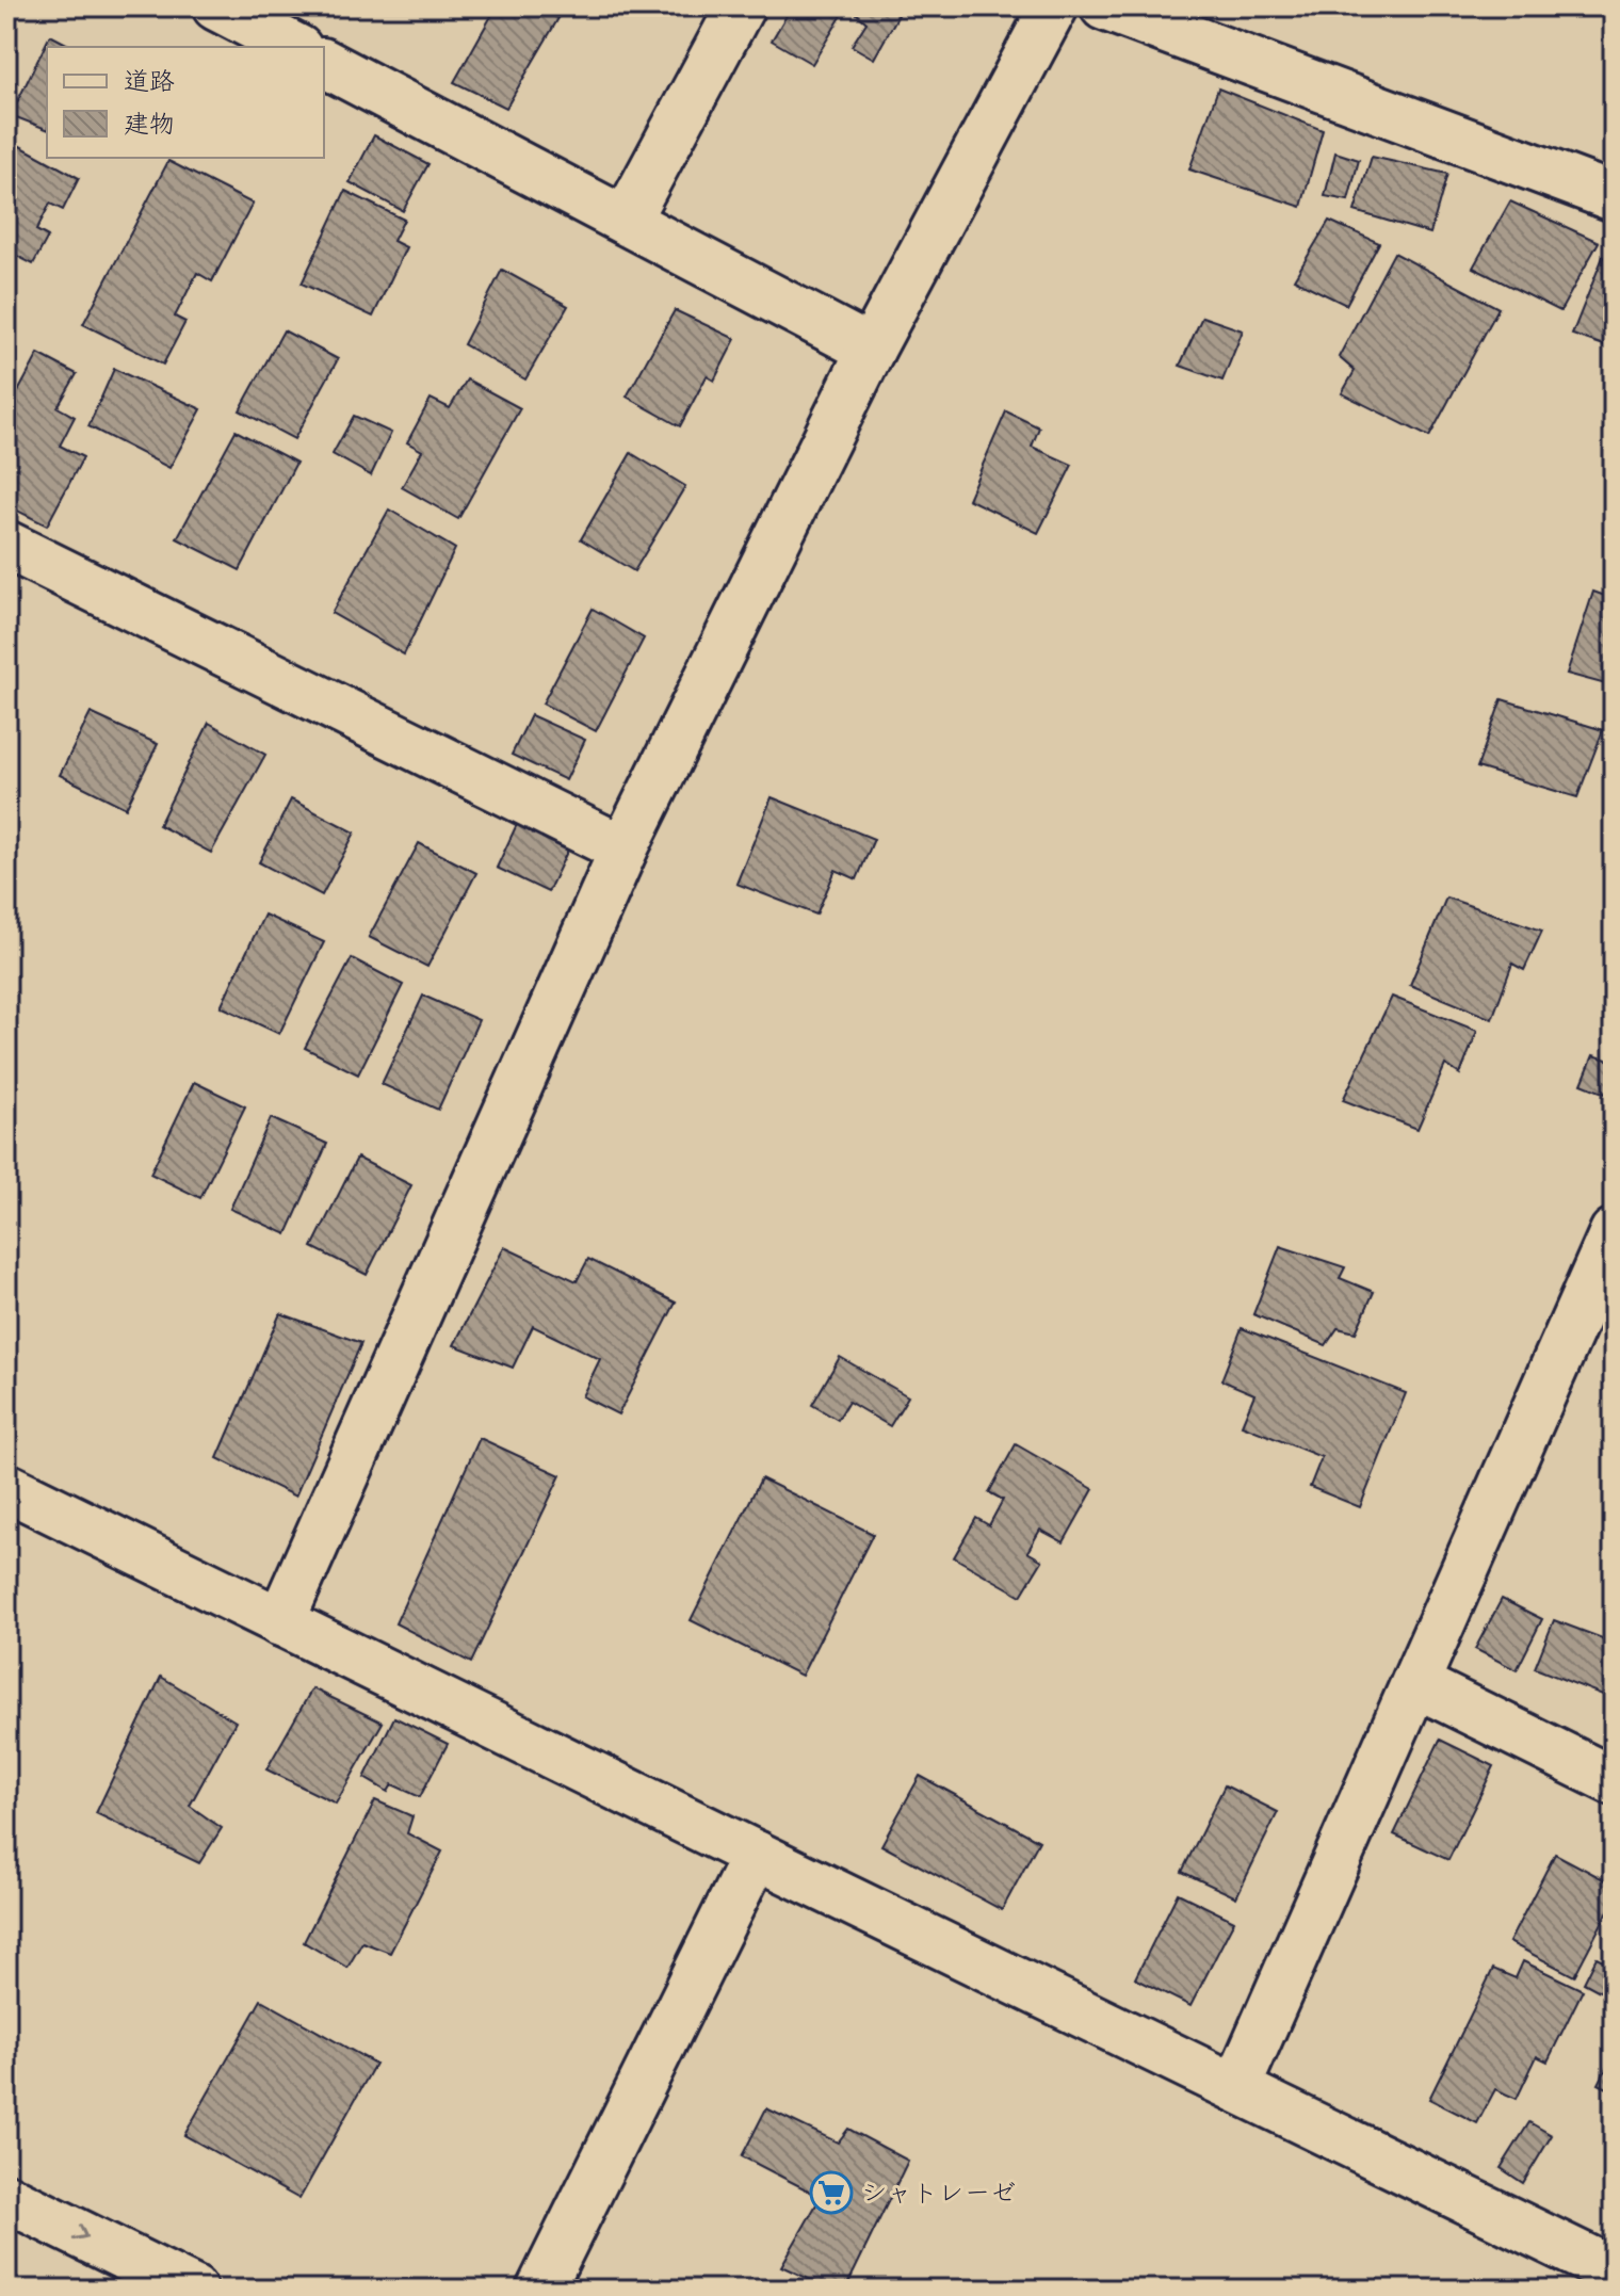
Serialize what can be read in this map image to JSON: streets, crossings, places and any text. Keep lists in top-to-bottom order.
{
  "places": {
    "supermarket": ["シャトレーゼ"]
  },
  "legend": ["道路", "建物"]
}
